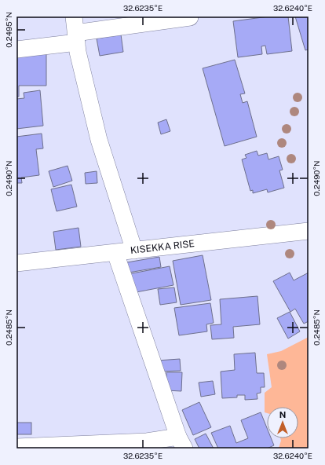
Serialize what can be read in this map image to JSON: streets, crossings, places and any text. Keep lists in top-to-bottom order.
{
  "streets": {
    "street": ["KISEKKA RISE"]
  },
  "north": "top",
  "coordinates": [
    "32.6235°E",
    "32.6240°E",
    "0.2495°N",
    "0.2490°N",
    "0.2485°N"
  ]
}
